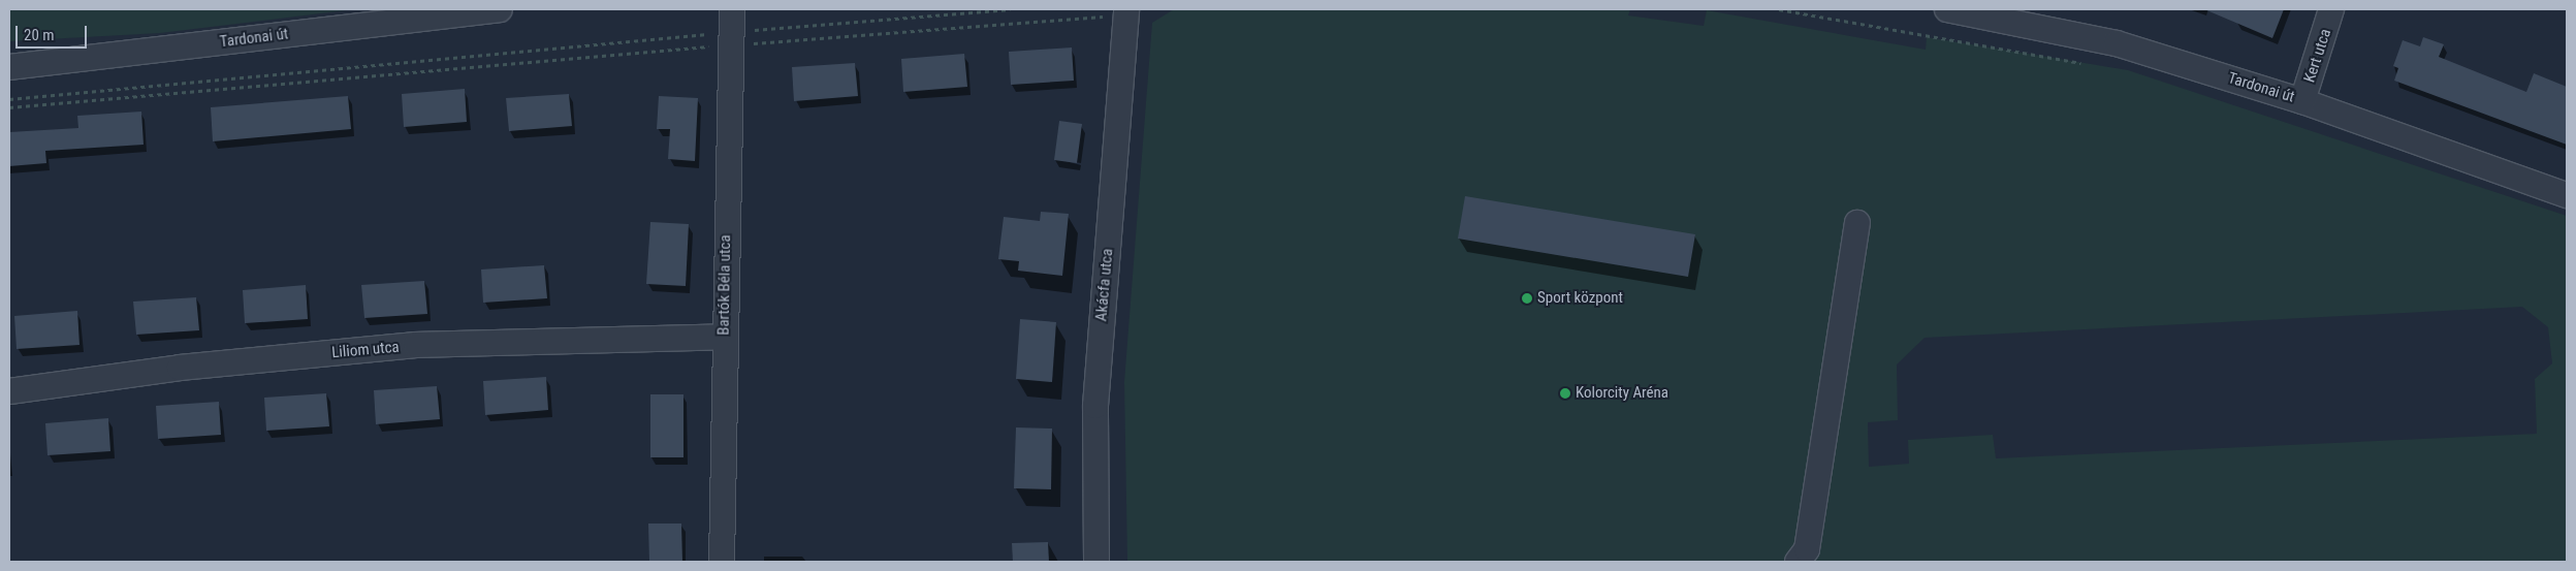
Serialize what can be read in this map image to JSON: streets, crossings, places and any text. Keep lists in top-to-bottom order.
{
  "streets": {
    "street": [
      "Tardonai út",
      "Kert utca",
      "Bartók Béla utca",
      "Akácfa utca",
      "Liliom utca"
    ]
  },
  "crossings": [
    ["Tardonai út", "Kert utca"],
    ["Bartók Béla utca", "Liliom utca"]
  ],
  "places": ["Sport központ", "Kolorcity Aréna"],
  "scale_bar": "20 m"
}
